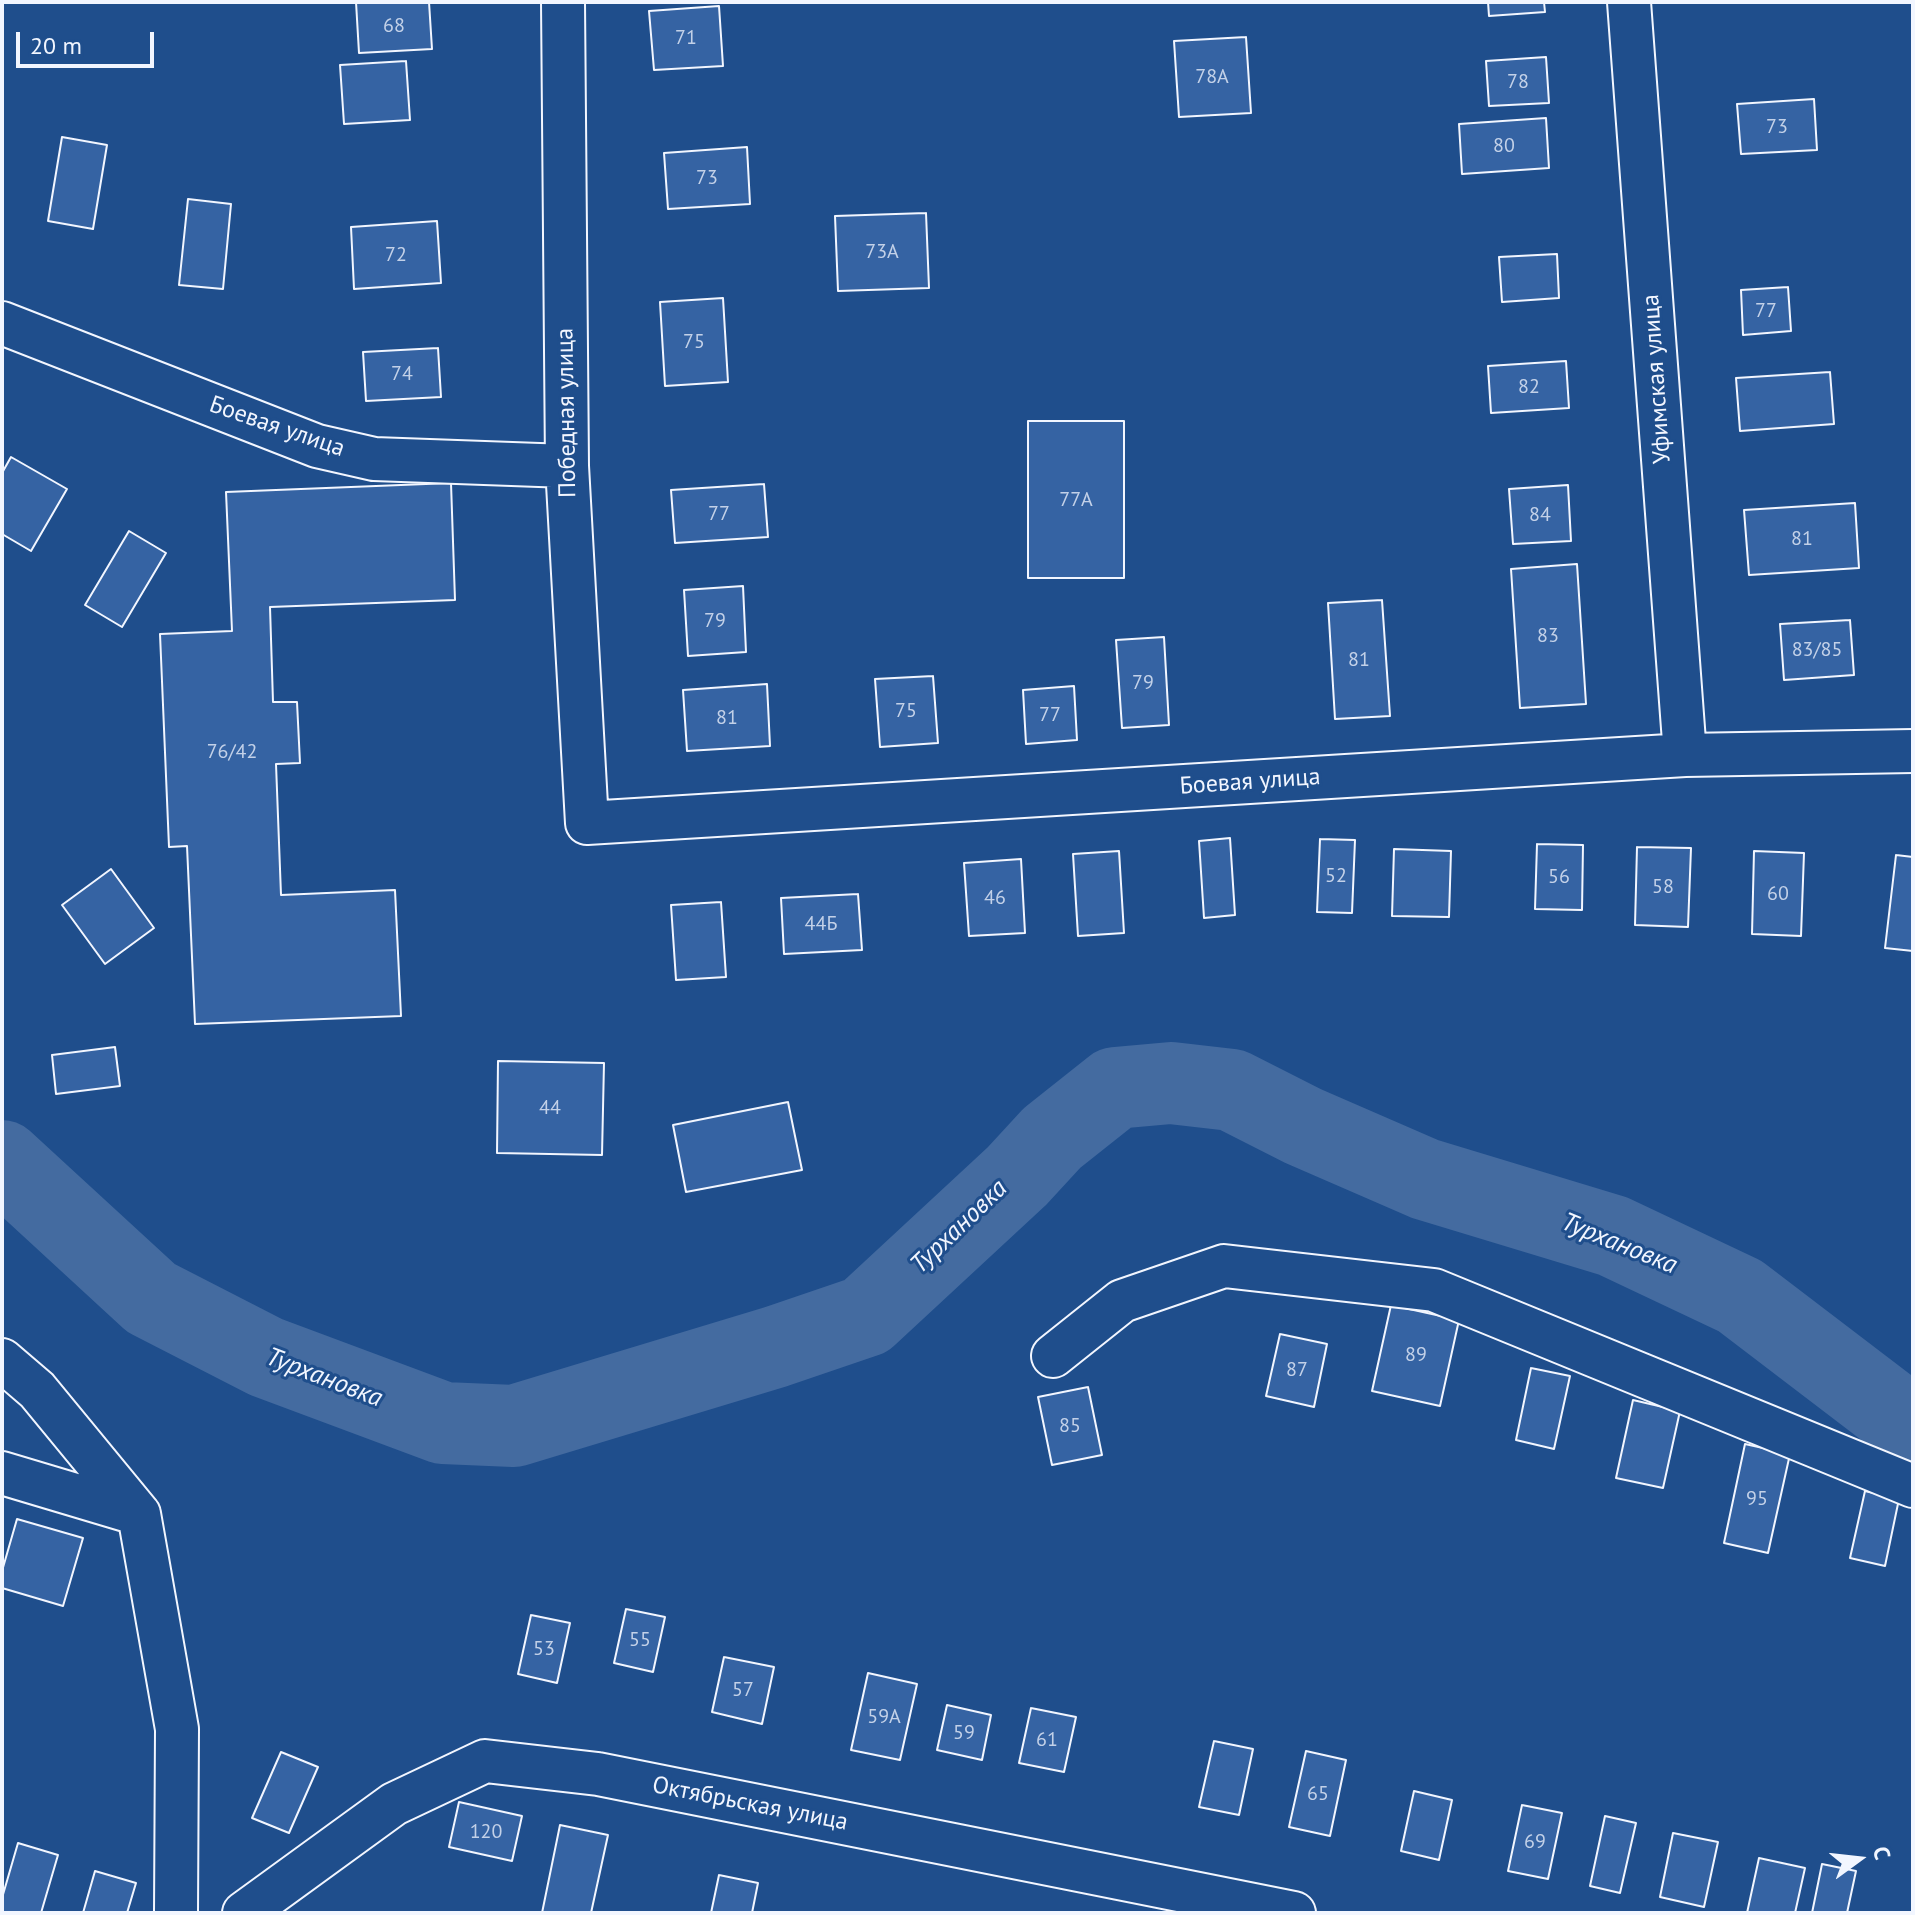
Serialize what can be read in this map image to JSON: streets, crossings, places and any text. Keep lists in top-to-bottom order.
{
  "streets": {
    "street": [
      "Уфимская улица",
      "Победная улица",
      "Боевая улица",
      "Октябрьская улица"
    ]
  },
  "crossings": [
    ["Уфимская улица", "Боевая улица"],
    ["Победная улица", "Боевая улица"]
  ],
  "water": ["Турхановка"],
  "house_numbers": [
    "68",
    "71",
    "78А",
    "78",
    "73",
    "80",
    "73",
    "73А",
    "72",
    "77",
    "75",
    "74",
    "82",
    "77А",
    "77",
    "84",
    "81",
    "79",
    "83",
    "83/85",
    "81",
    "79",
    "75",
    "77",
    "81",
    "76/42",
    "52",
    "56",
    "58",
    "60",
    "46",
    "44Б",
    "44",
    "89",
    "87",
    "85",
    "95",
    "55",
    "53",
    "57",
    "59А",
    "59",
    "61",
    "65",
    "120",
    "69"
  ],
  "scale_bar": "20 m",
  "north": "right"
}
